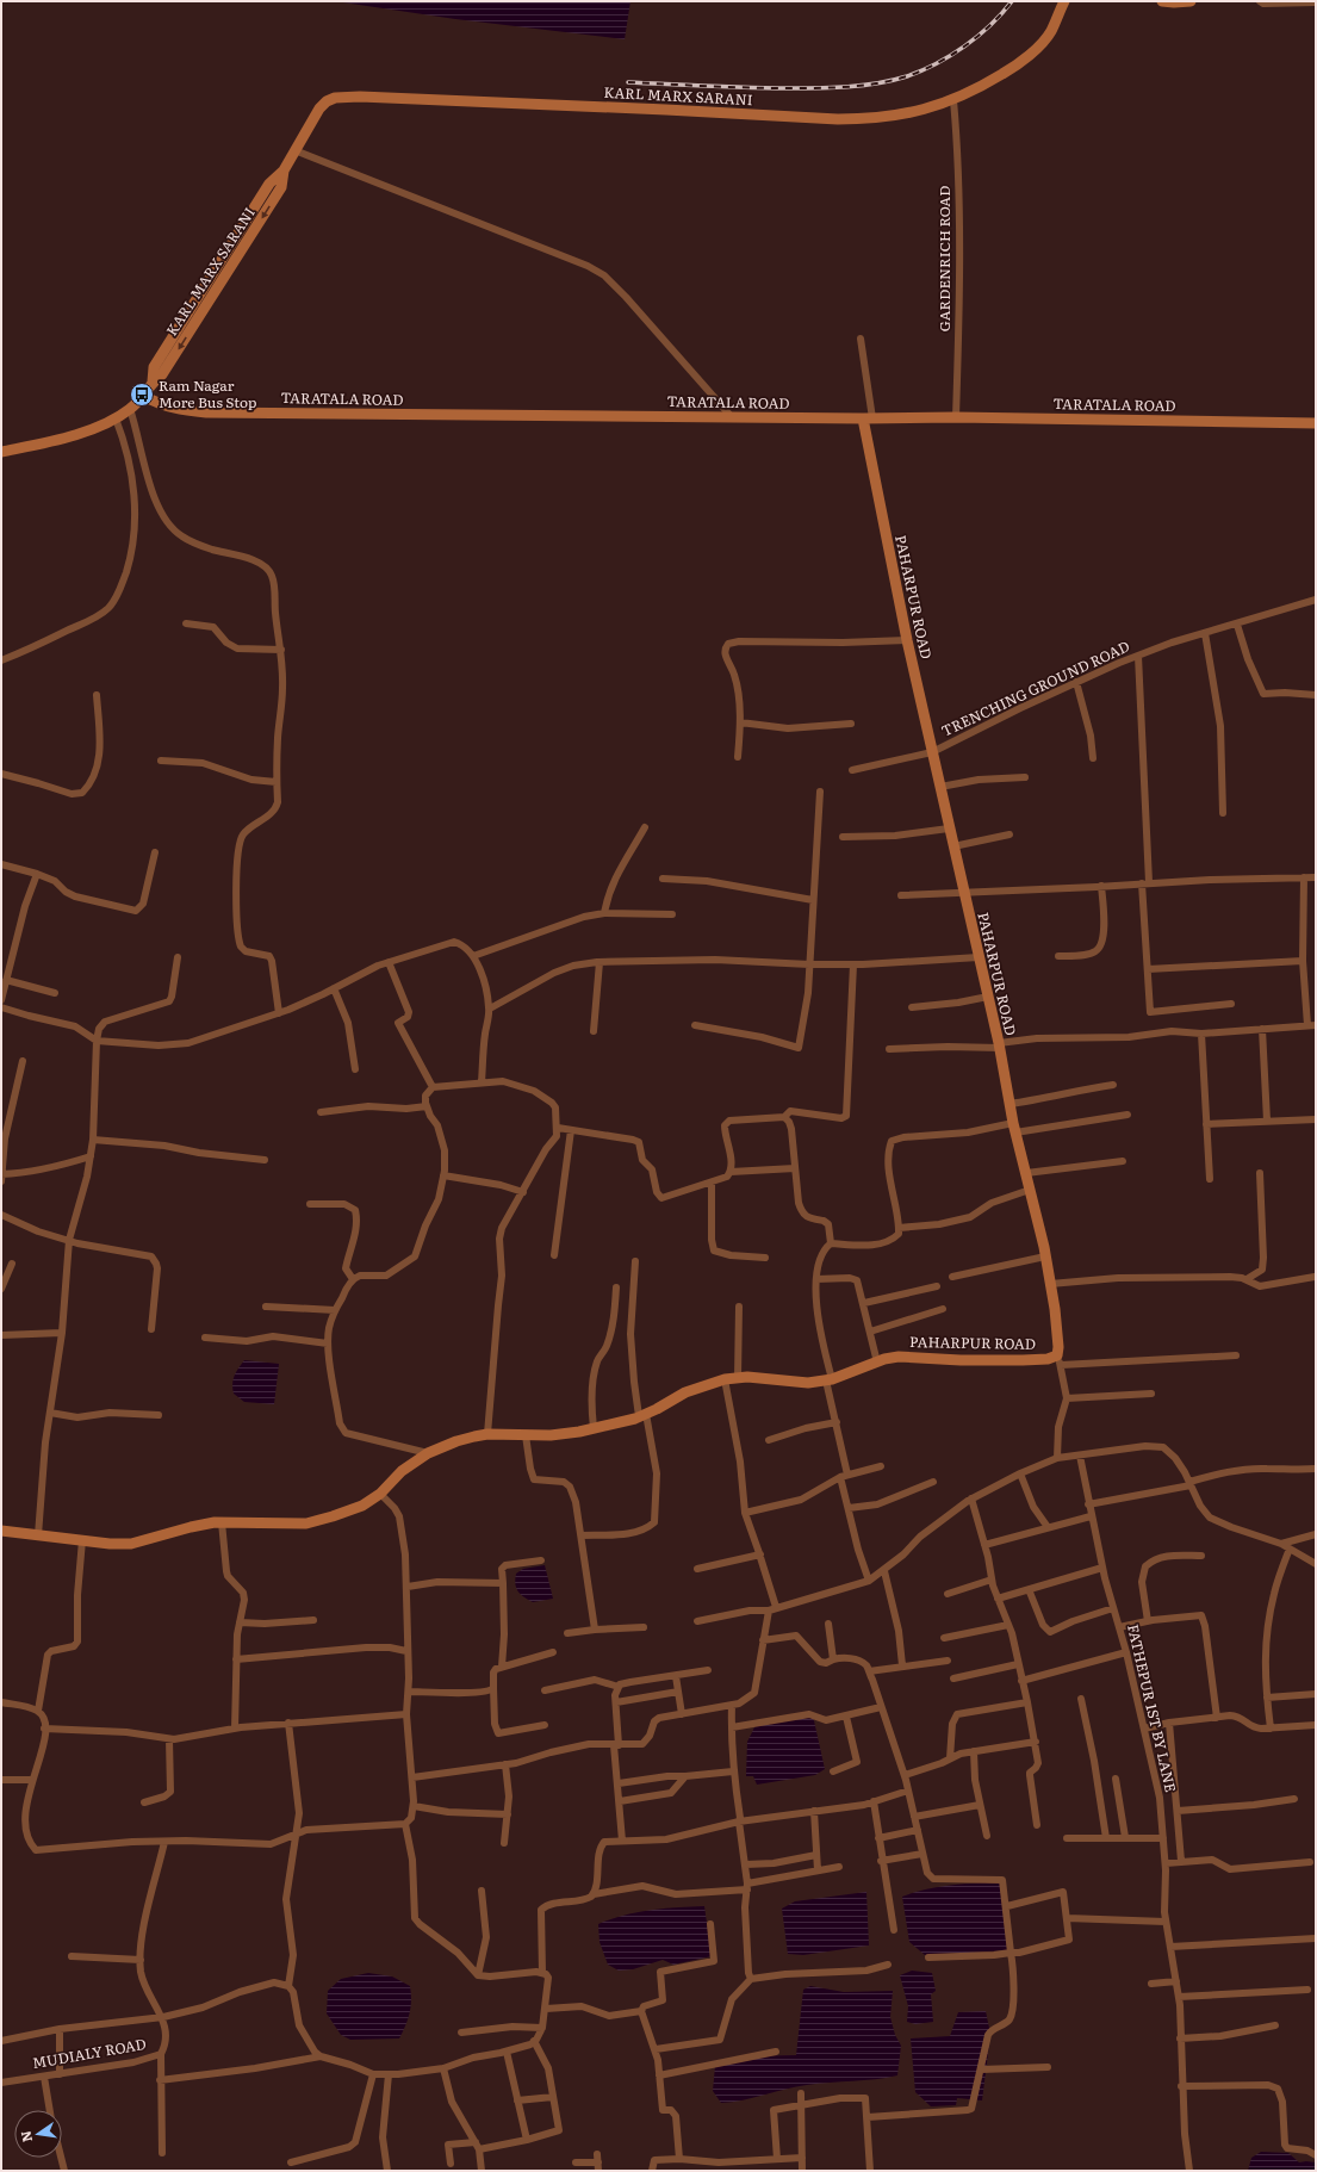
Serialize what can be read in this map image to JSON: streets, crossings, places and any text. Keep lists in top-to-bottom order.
{
  "streets": {
    "street": [
      "KARL MARX SARANI",
      "GARDENRICH ROAD",
      "TARATALA ROAD",
      "PAHARPUR ROAD",
      "TRENCHING GROUND ROAD",
      "FATHEPUR 1ST BY LANE",
      "MUDIALY ROAD"
    ]
  },
  "crossings": [
    ["KARL MARX SARANI", "GARDENRICH ROAD"],
    ["KARL MARX SARANI", "TARATALA ROAD"],
    ["GARDENRICH ROAD", "TARATALA ROAD"],
    ["TARATALA ROAD", "PAHARPUR ROAD"],
    ["PAHARPUR ROAD", "TRENCHING GROUND ROAD"]
  ],
  "places": {
    "bus stop": ["Ram Nagar More Bus Stop"]
  },
  "north": "left"
}
